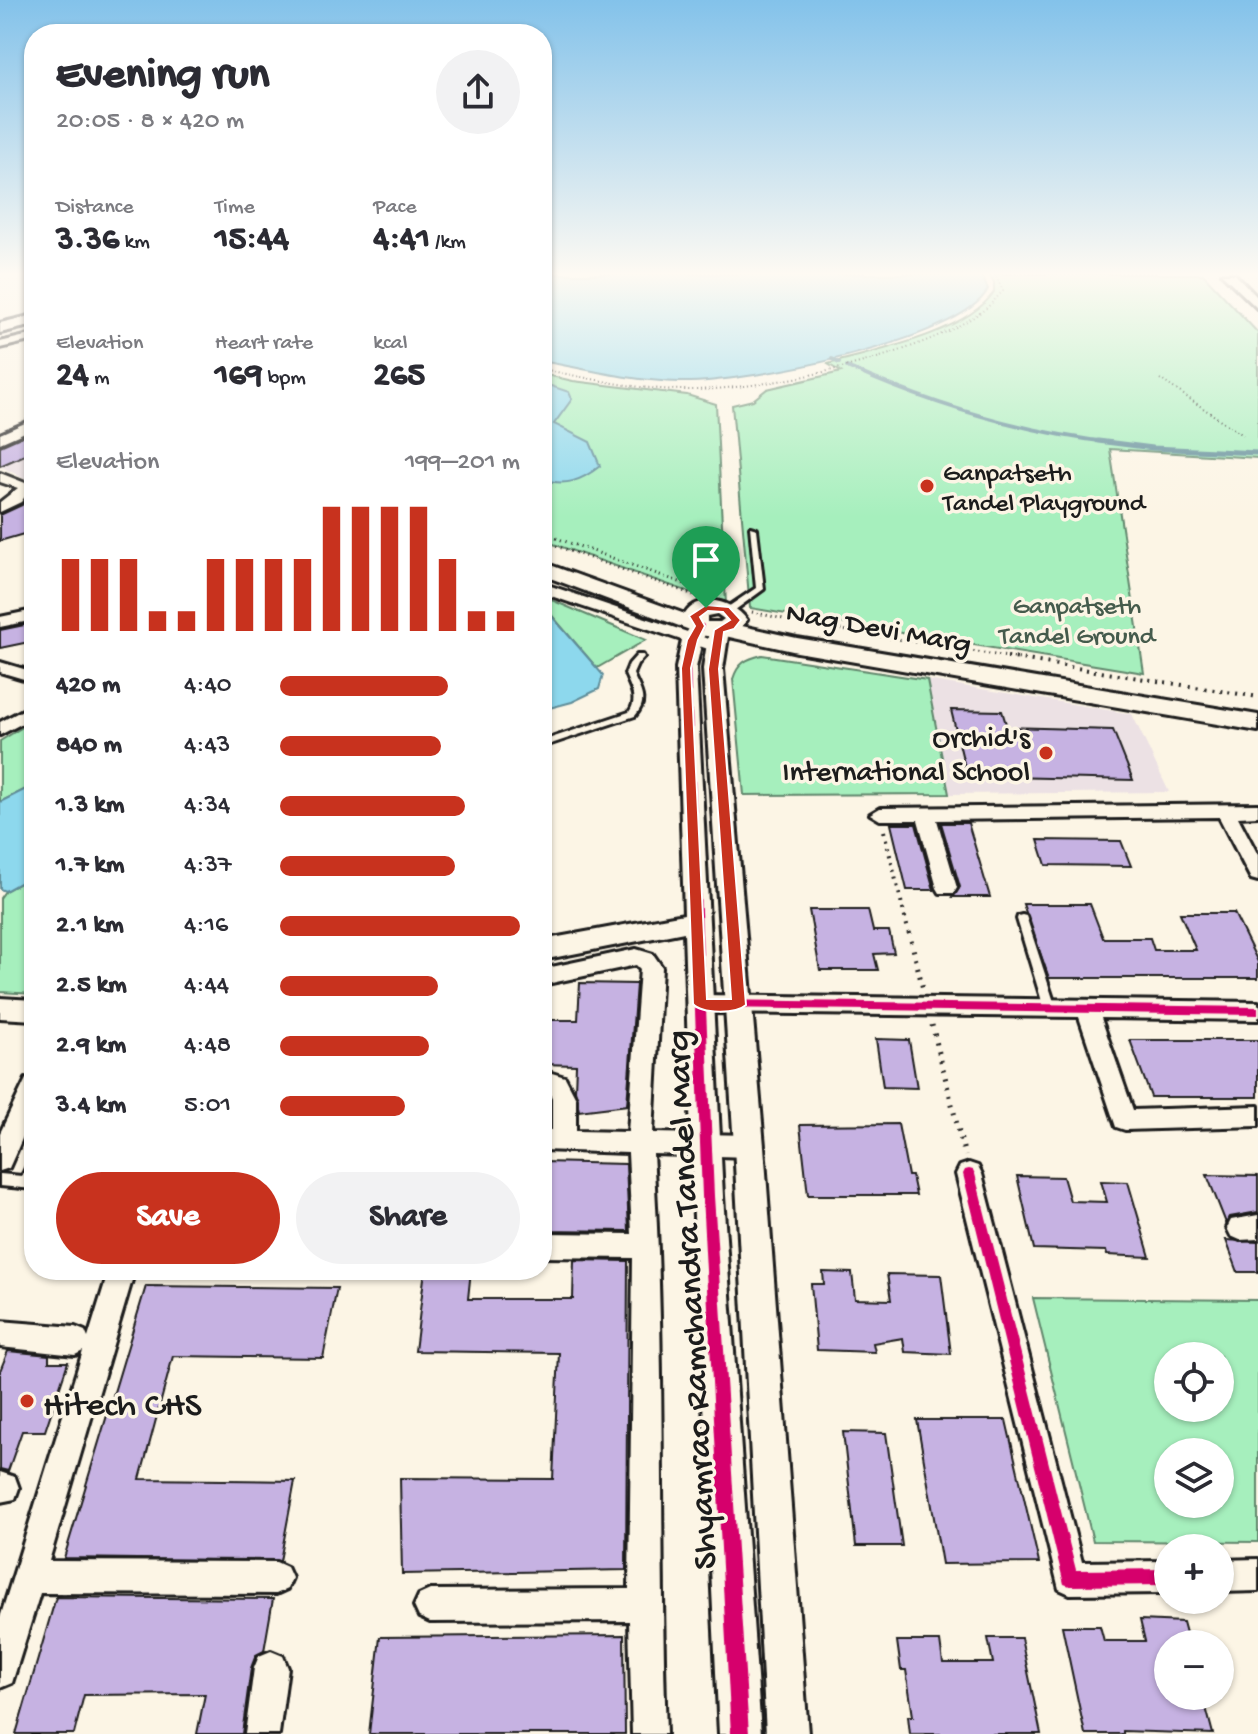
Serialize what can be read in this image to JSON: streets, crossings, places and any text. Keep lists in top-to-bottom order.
{
  "streets": {
    "main road": ["Nag Devi Marg"],
    "street": ["Shyamrao Ramchandra Tandel Marg"]
  },
  "crossings": [
    ["Nag Devi Marg", "Shyamrao Ramchandra Tandel Marg"]
  ],
  "parks": ["Ganpatseth Tandel Ground"],
  "places": ["Ganpatseth Tandel Playground", "Orchid's International School", "Hitech CHS"],
  "page": {
    "heading": ["Evening run", "20:05 · 8 × 420 m"],
    "stats": [
      ["Distance", "3.36 km"],
      ["Time", "15:44"],
      ["Pace", "4:41 /km"],
      ["Elevation", "24 m"],
      ["Heart rate", "169 bpm"],
      ["kcal", "265"]
    ],
    "chart": ["Elevation", "199–201 m"],
    "list": [
      {
        "name": "420 m",
        "note": "4:40"
      },
      {
        "name": "840 m",
        "note": "4:43"
      },
      {
        "name": "1.3 km",
        "note": "4:34"
      },
      {
        "name": "1.7 km",
        "note": "4:37"
      },
      {
        "name": "2.1 km",
        "note": "4:16"
      },
      {
        "name": "2.5 km",
        "note": "4:44"
      },
      {
        "name": "2.9 km",
        "note": "4:48"
      },
      {
        "name": "3.4 km",
        "note": "5:01"
      }
    ],
    "buttons": ["Save", "Share"],
    "map_buttons": ["+", "−"]
  }
}
